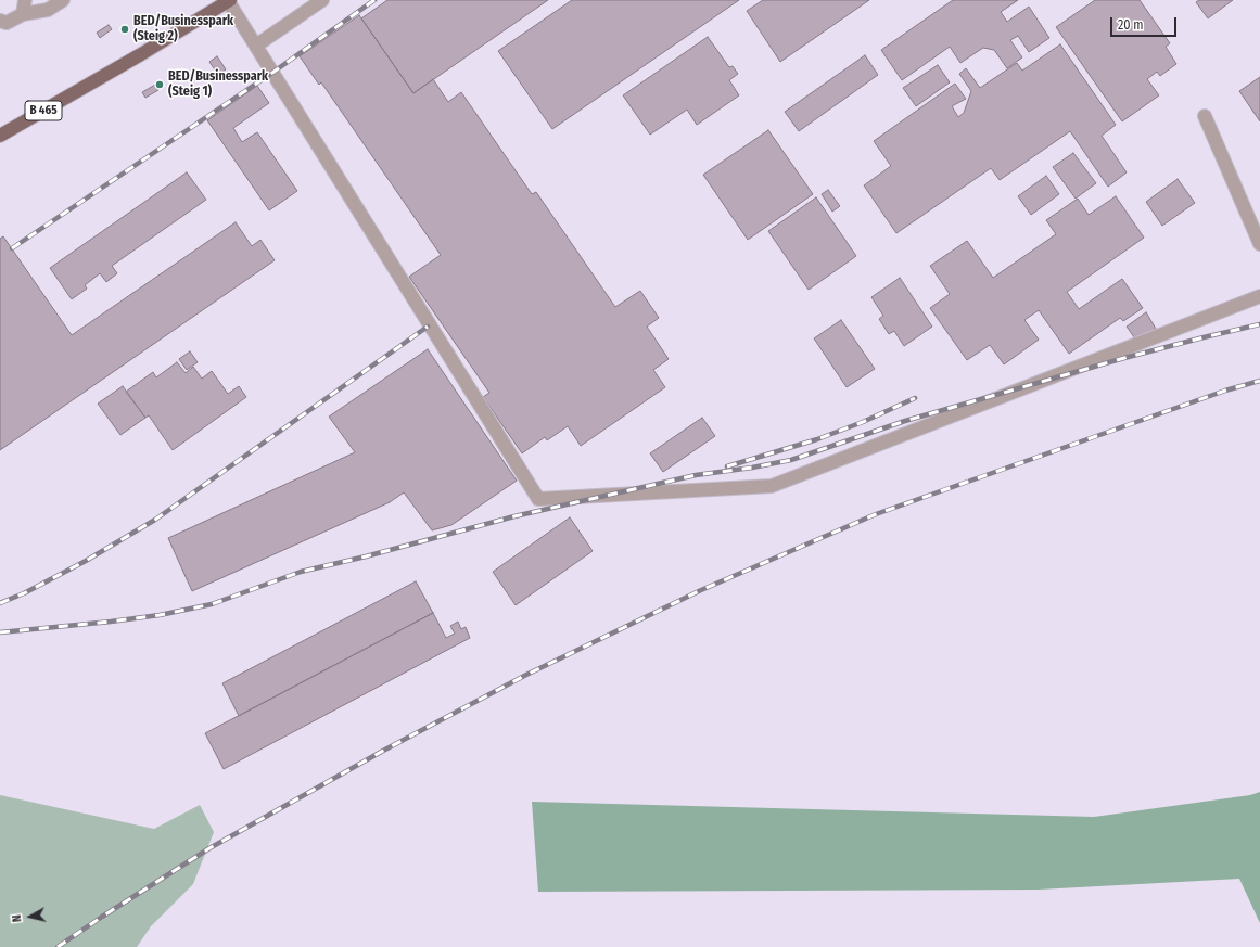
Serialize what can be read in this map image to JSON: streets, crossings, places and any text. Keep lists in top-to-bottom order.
{
  "streets": {
    "main road": ["B 465"]
  },
  "places": ["BED/Businesspark (Steig 2)", "BED/Businesspark (Steig 1)"],
  "scale_bar": "20 m",
  "north": "left"
}
